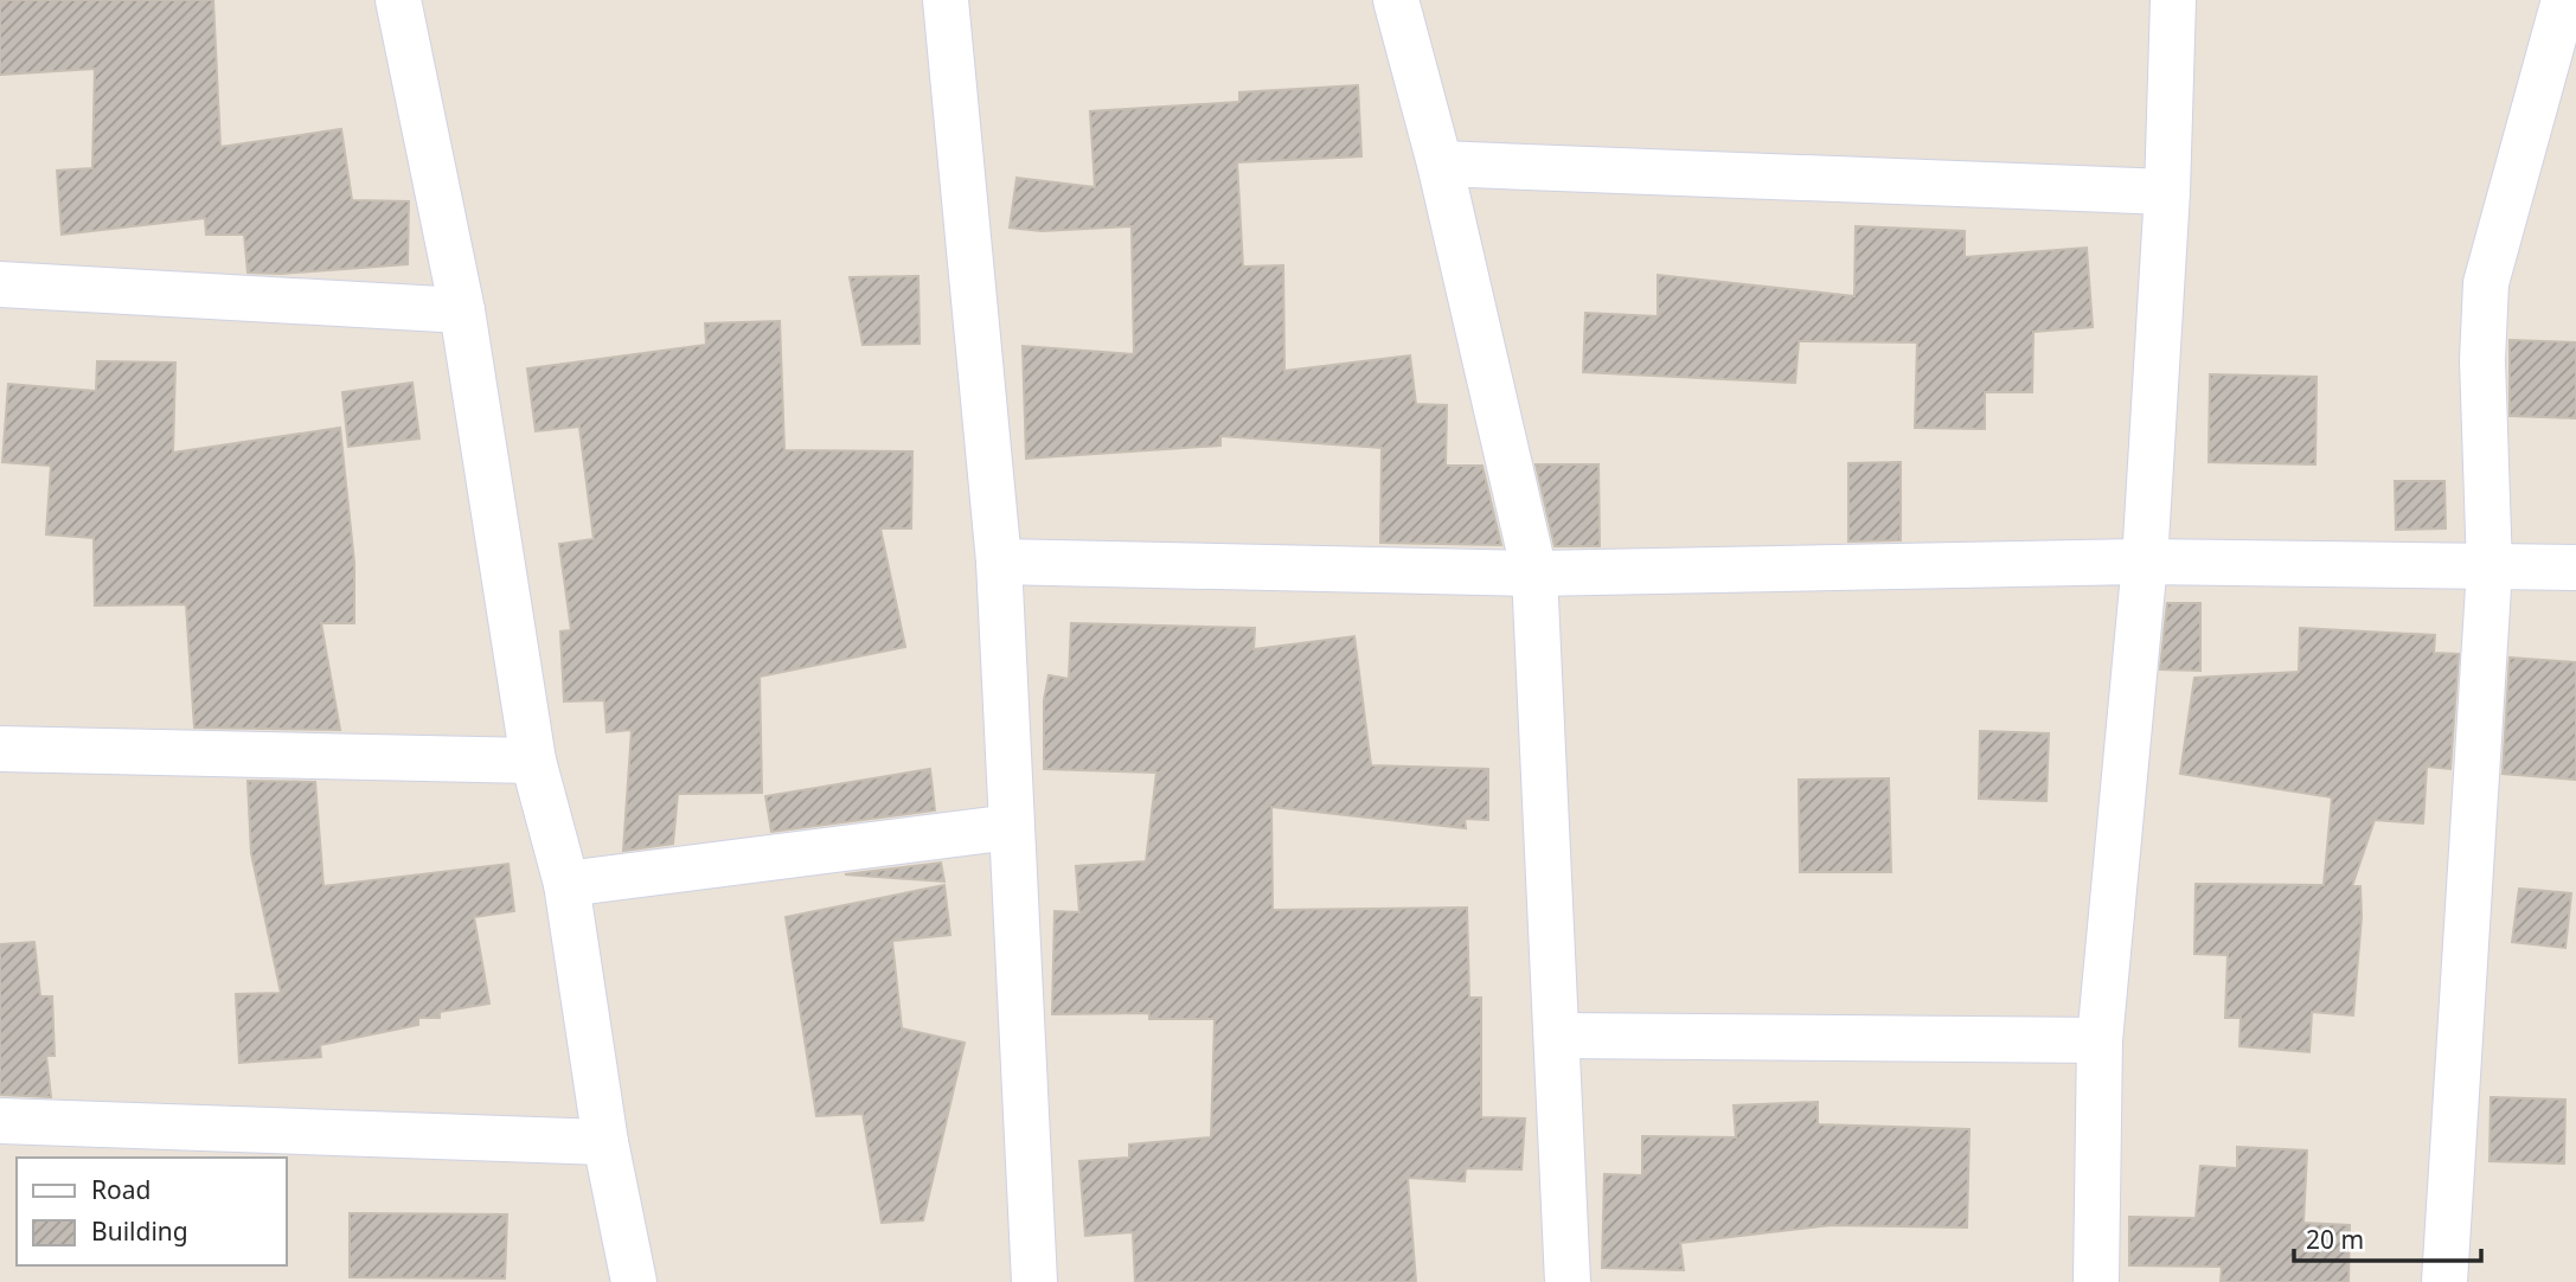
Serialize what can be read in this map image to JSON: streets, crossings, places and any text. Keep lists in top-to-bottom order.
{
  "legend": ["Road", "Building"],
  "scale_bar": "20 m"
}
